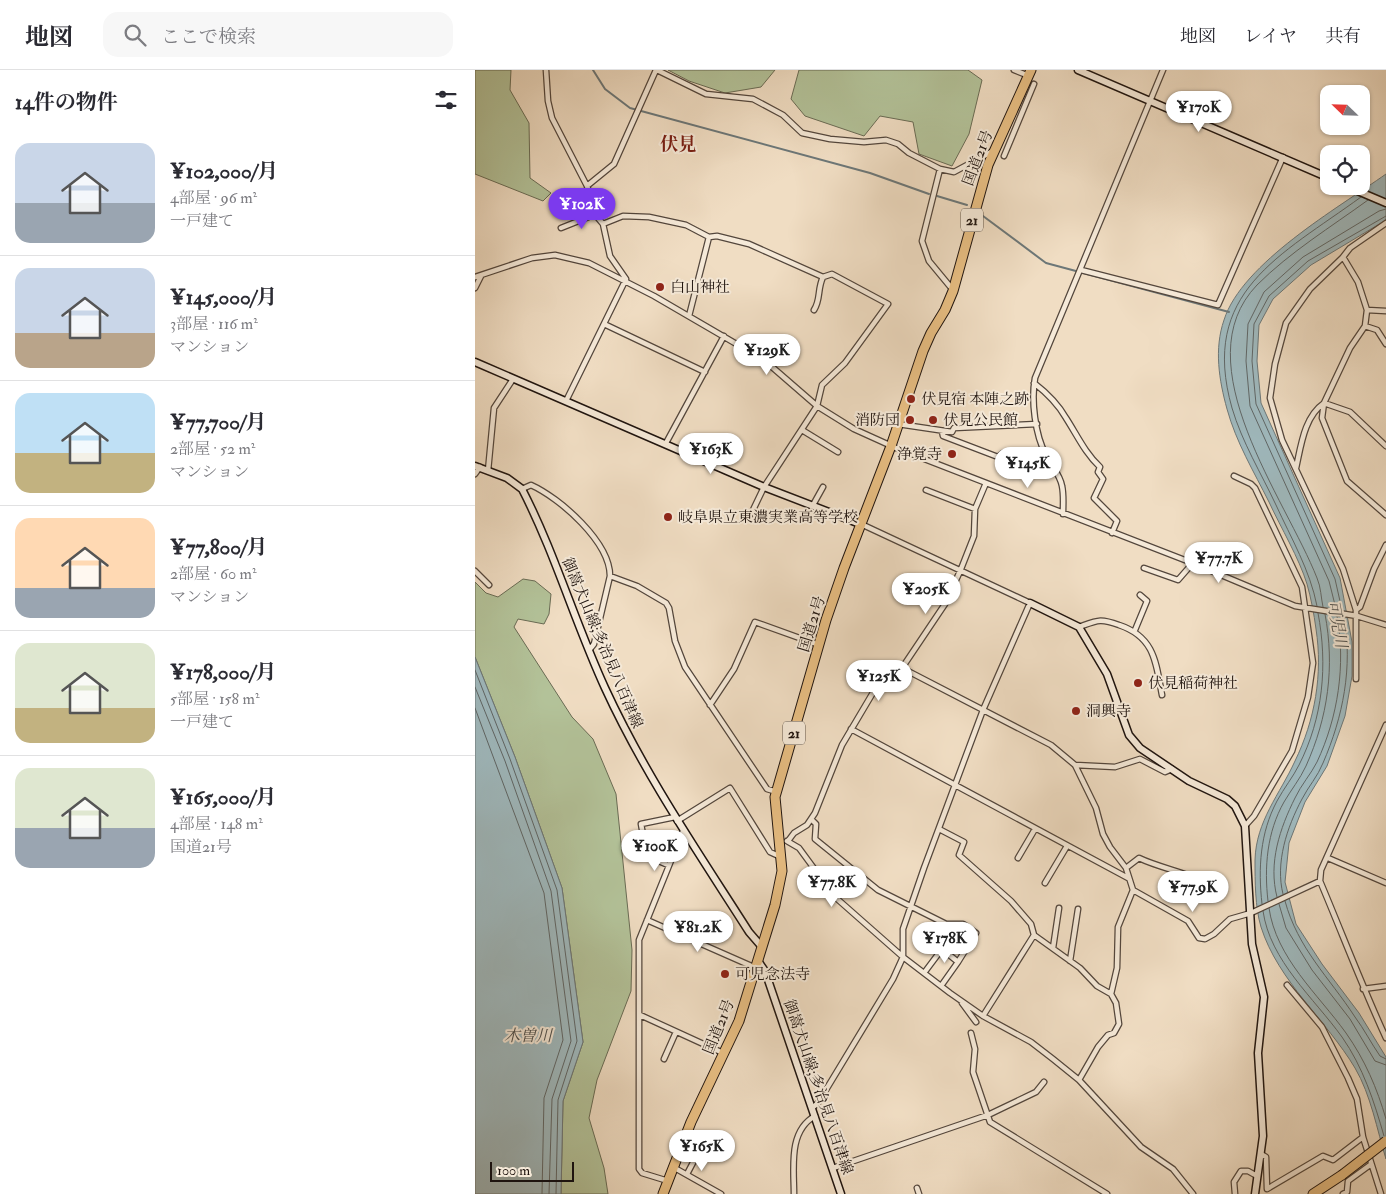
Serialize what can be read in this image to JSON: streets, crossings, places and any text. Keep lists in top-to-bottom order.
{
  "streets": {
    "highway": ["国道21号", "21"],
    "main road": ["御嵩犬山線;多治見八百津線"]
  },
  "crossings": [
    ["国道21号", "御嵩犬山線;多治見八百津線"]
  ],
  "districts": ["伏見"],
  "water": ["可児川", "木曽川"],
  "places": [
    "白山神社",
    "伏見宿 本陣之跡",
    "消防団",
    "伏見公民館",
    "浄覚寺",
    "岐阜県立東濃実業高等学校",
    "伏見稲荷神社",
    "洞興寺",
    "可児念法寺"
  ],
  "scale_bar": "100 m",
  "north": "top left",
  "page": {
    "header": "地図",
    "search": "ここで検索",
    "nav": ["地図", "レイヤ", "共有"],
    "heading": "14件の物件",
    "price": [
      "¥170K",
      "¥102K",
      "¥129K",
      "¥163K",
      "¥145K",
      "¥77.7K",
      "¥205K",
      "¥125K",
      "¥100K",
      "¥77.8K",
      "¥77.9K",
      "¥81.2K",
      "¥178K",
      "¥165K"
    ],
    "list": [
      {
        "name": "¥102,000/月",
        "note": "4部屋 · 96 m² · 一戸建て"
      },
      {
        "name": "¥145,000/月",
        "note": "3部屋 · 116 m² · マンション"
      },
      {
        "name": "¥77,700/月",
        "note": "2部屋 · 52 m² · マンション"
      },
      {
        "name": "¥77,800/月",
        "note": "2部屋 · 60 m² · マンション"
      },
      {
        "name": "¥178,000/月",
        "note": "5部屋 · 158 m² · 一戸建て"
      },
      {
        "name": "¥165,000/月",
        "note": "4部屋 · 148 m² · 国道21号"
      }
    ],
    "scale": "100 m"
  }
}
